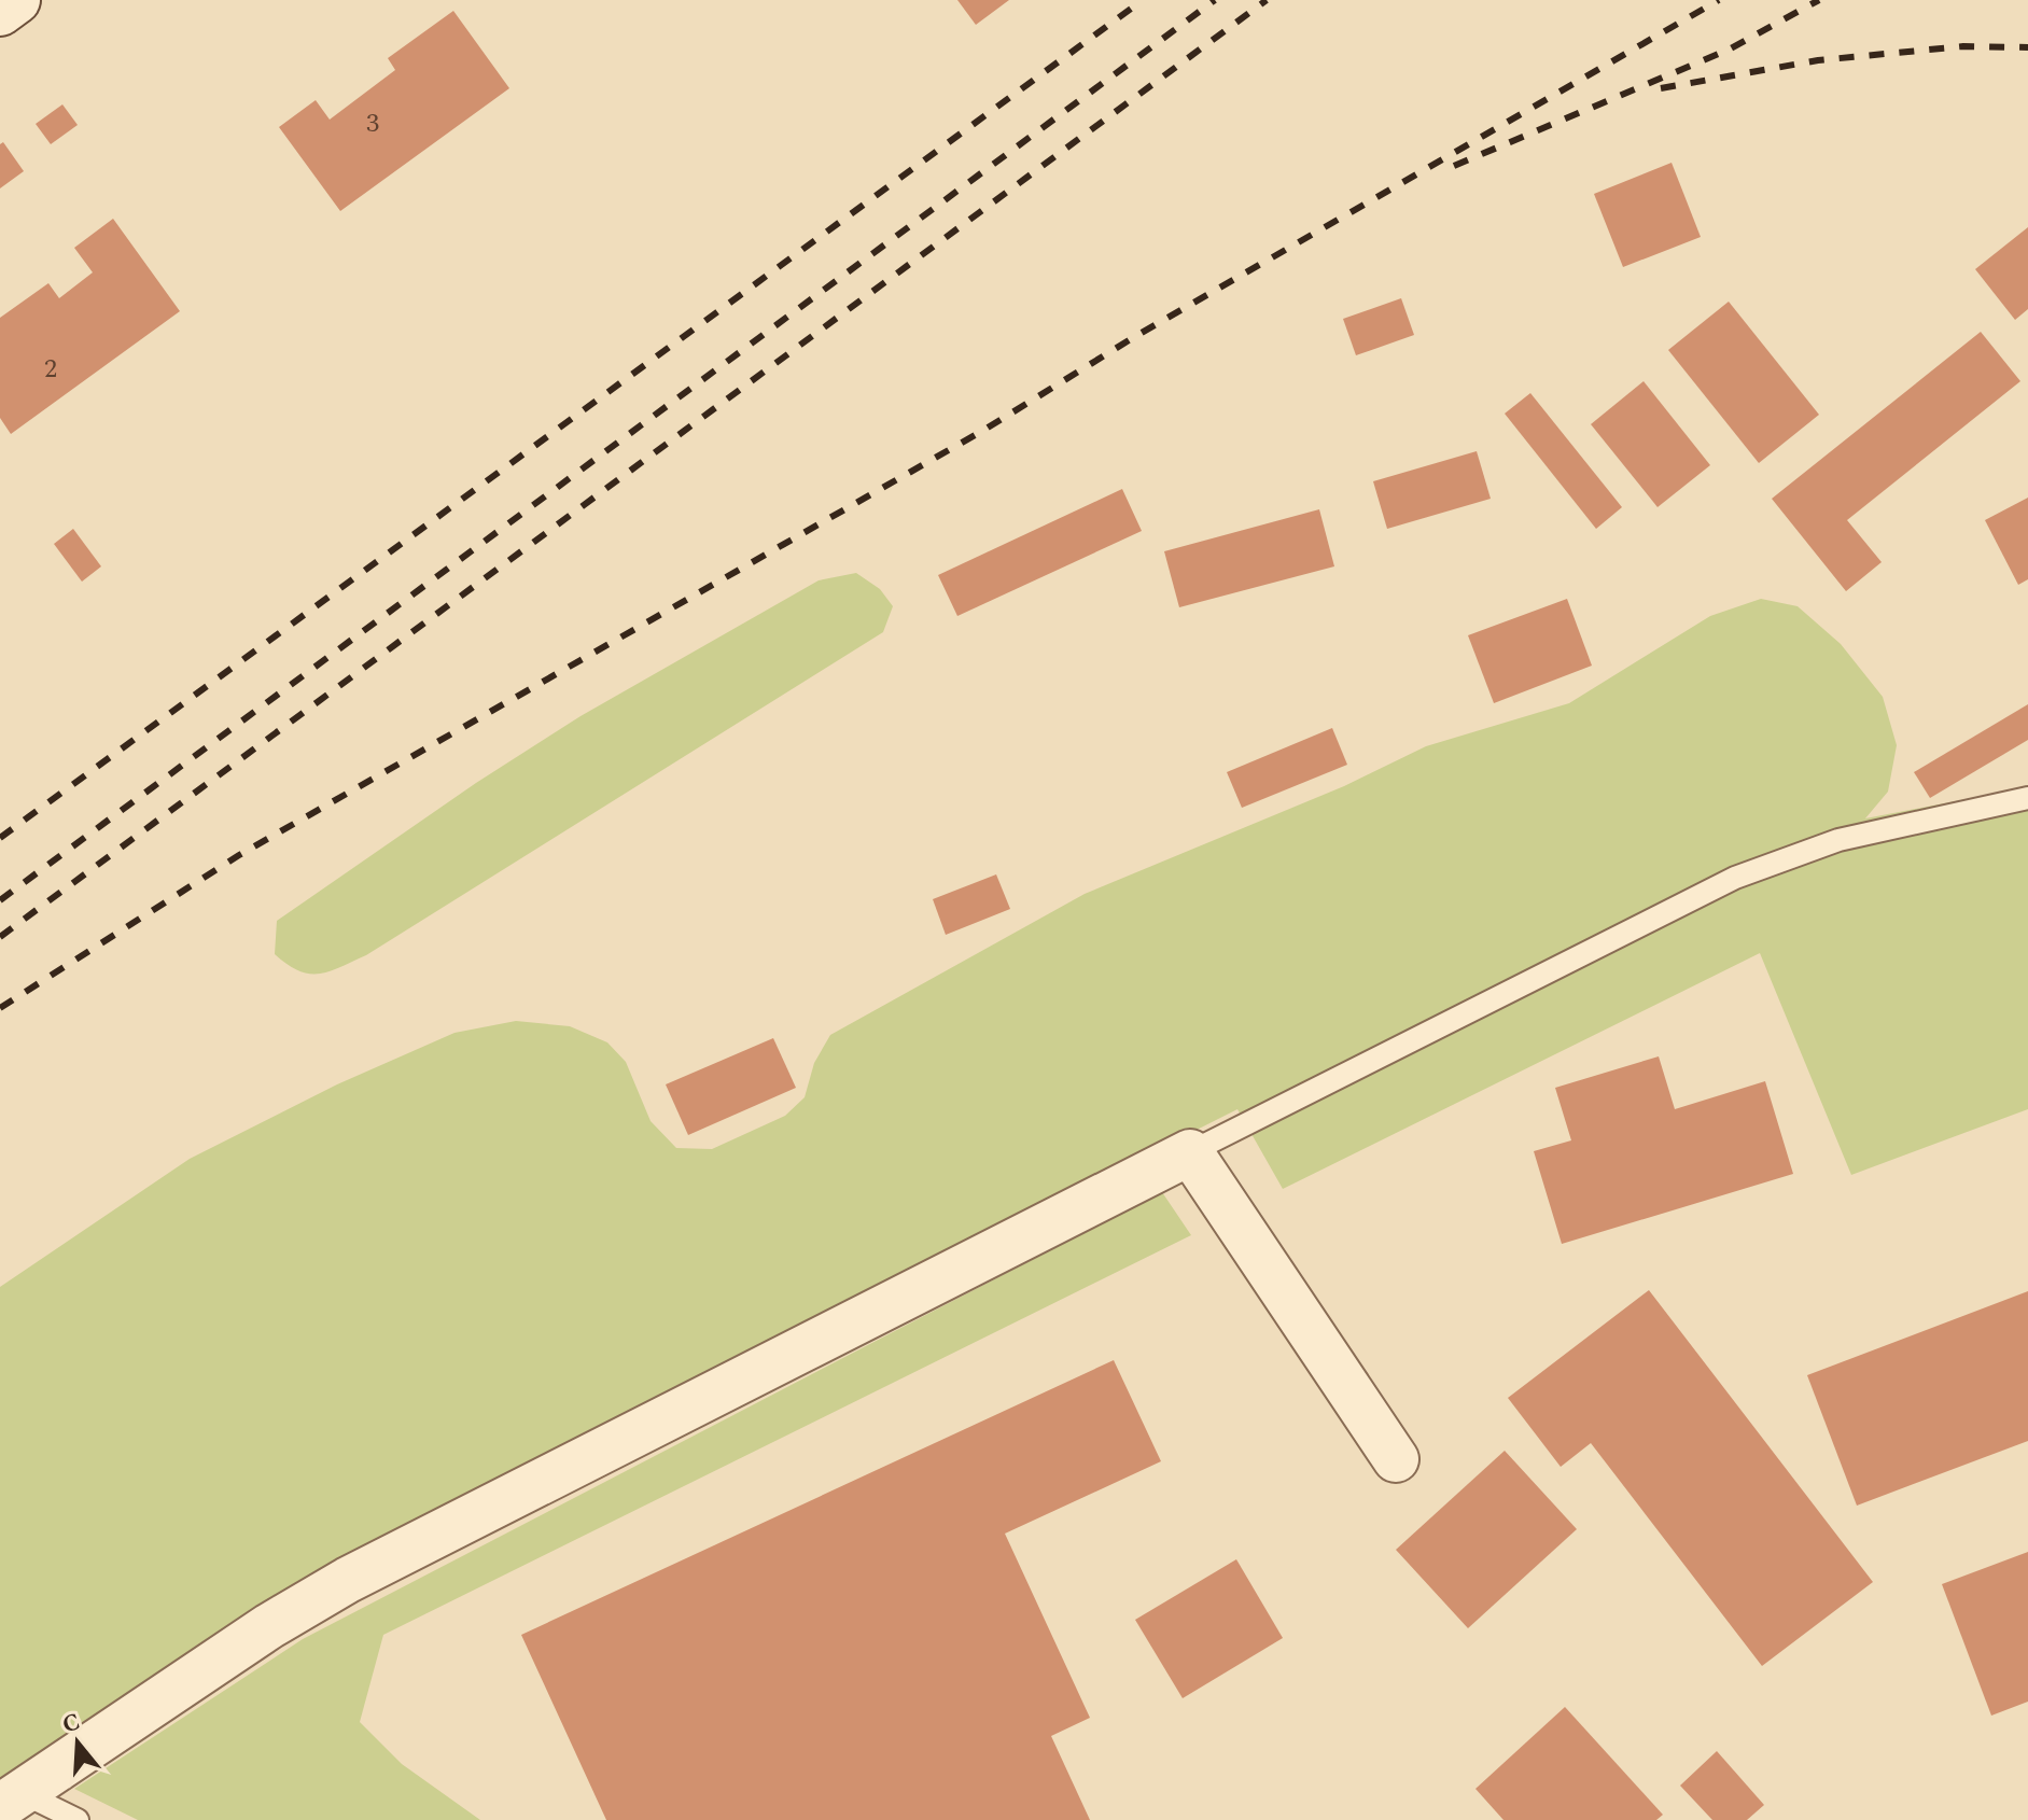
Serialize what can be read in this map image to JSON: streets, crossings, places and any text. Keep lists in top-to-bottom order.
{
  "house_numbers": ["3", "2"],
  "north": "top"
}
